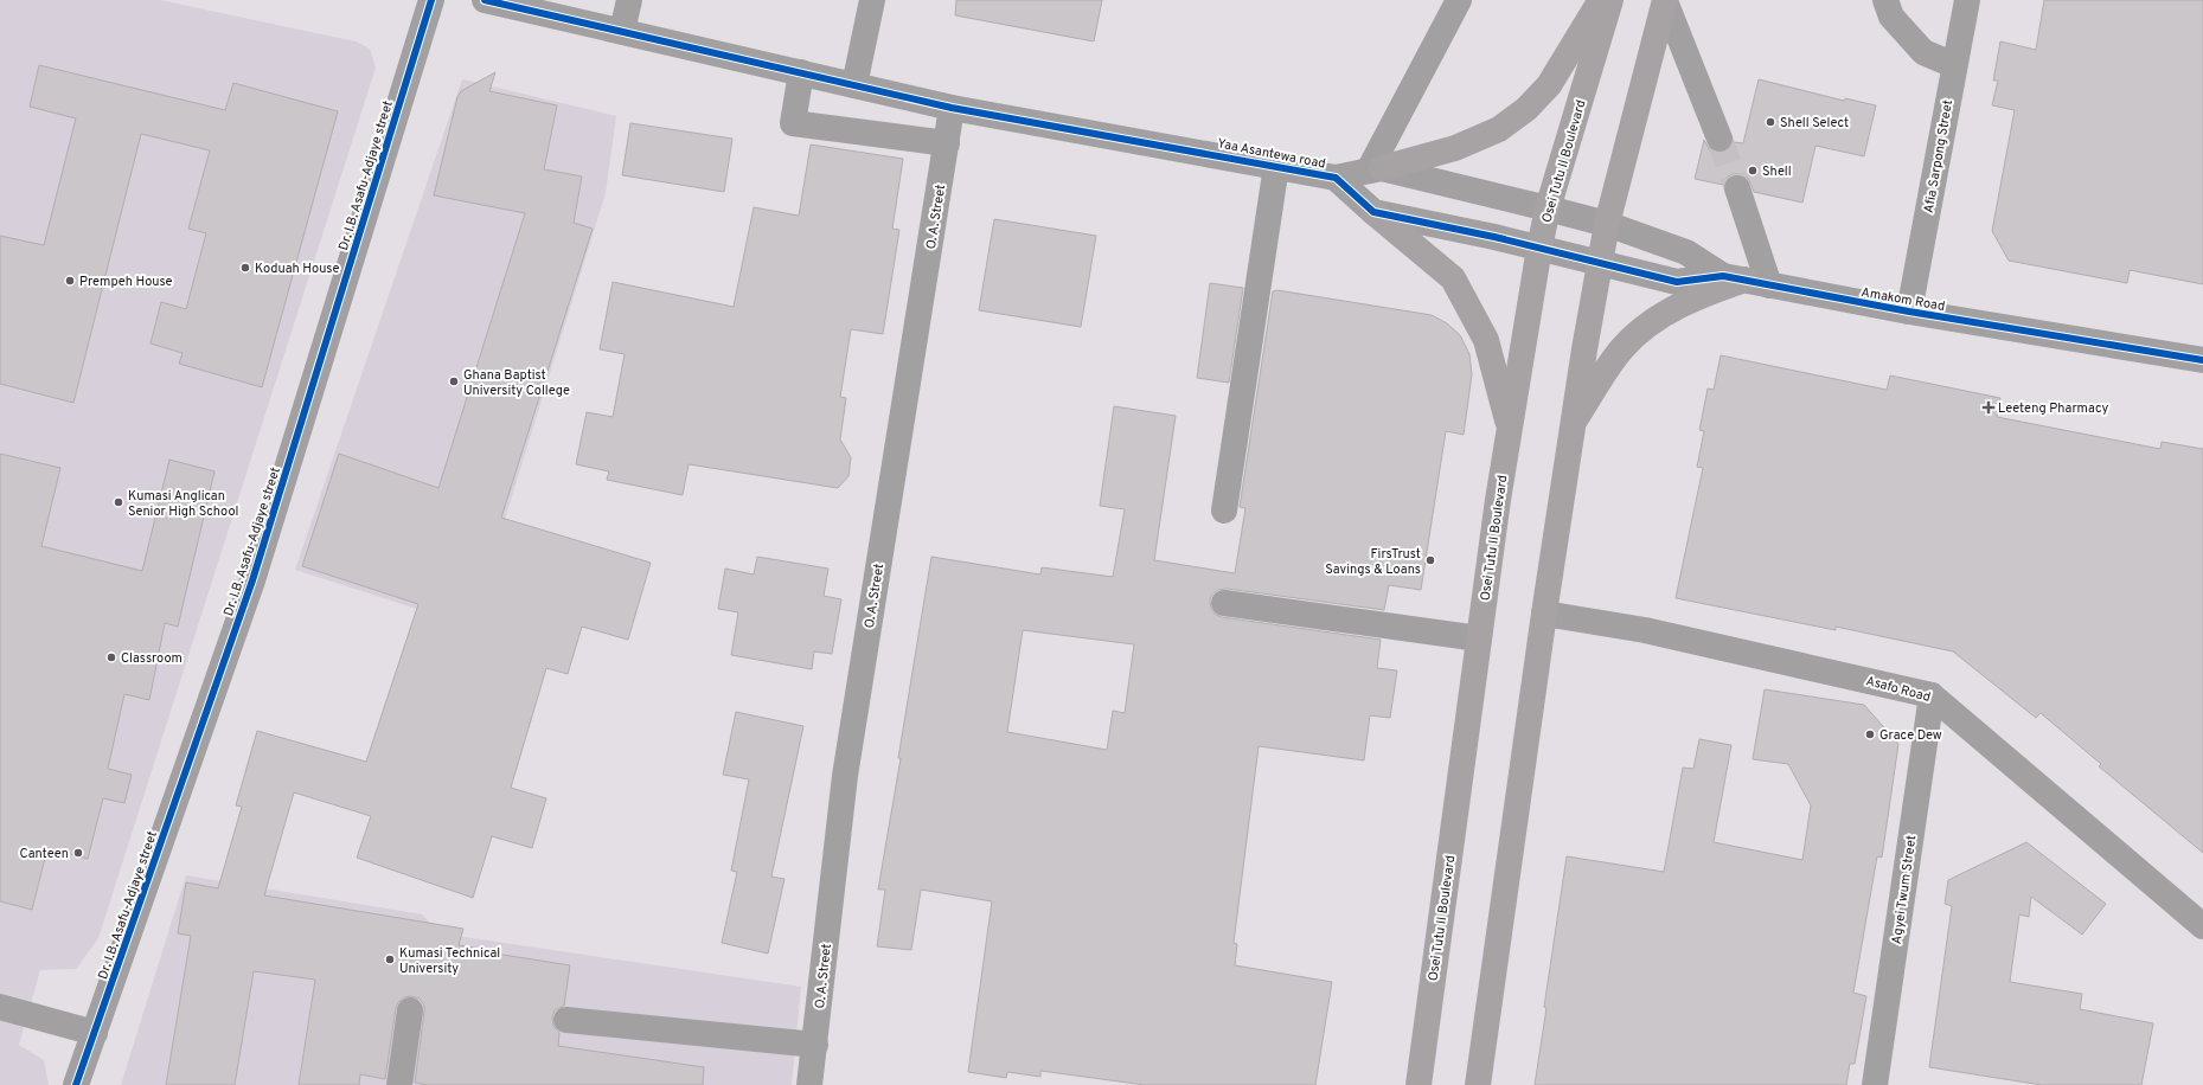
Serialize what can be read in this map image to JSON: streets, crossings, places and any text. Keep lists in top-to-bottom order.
{
  "streets": {
    "main road": ["Osei Tutu II Boulevard"],
    "street": [
      "Yaa Asantewa road",
      "Afia Sarpong Street",
      "Dr. I.B. Asafu-Adjaye street",
      "O. A. Street",
      "Amakom Road",
      "Asafo Road",
      "Agyei Twum Street"
    ]
  },
  "crossings": [
    ["Yaa Asantewa road", "Osei Tutu II Boulevard"],
    ["Yaa Asantewa road", "O. A. Street"],
    ["Yaa Asantewa road", "Amakom Road"],
    ["Afia Sarpong Street", "Amakom Road"],
    ["Osei Tutu II Boulevard", "Amakom Road"],
    ["Asafo Road", "Agyei Twum Street"]
  ],
  "places": {
    "other": [
      "Shell Select",
      "Shell",
      "Koduah House",
      "Prempeh House",
      "Ghana Baptist University College",
      "Kumasi Anglican Senior High School",
      "FirsTrust Savings & Loans",
      "Classroom",
      "Grace Dew",
      "Canteen",
      "Kumasi Technical University"
    ],
    "health": ["Leeteng Pharmacy"]
  }
}
